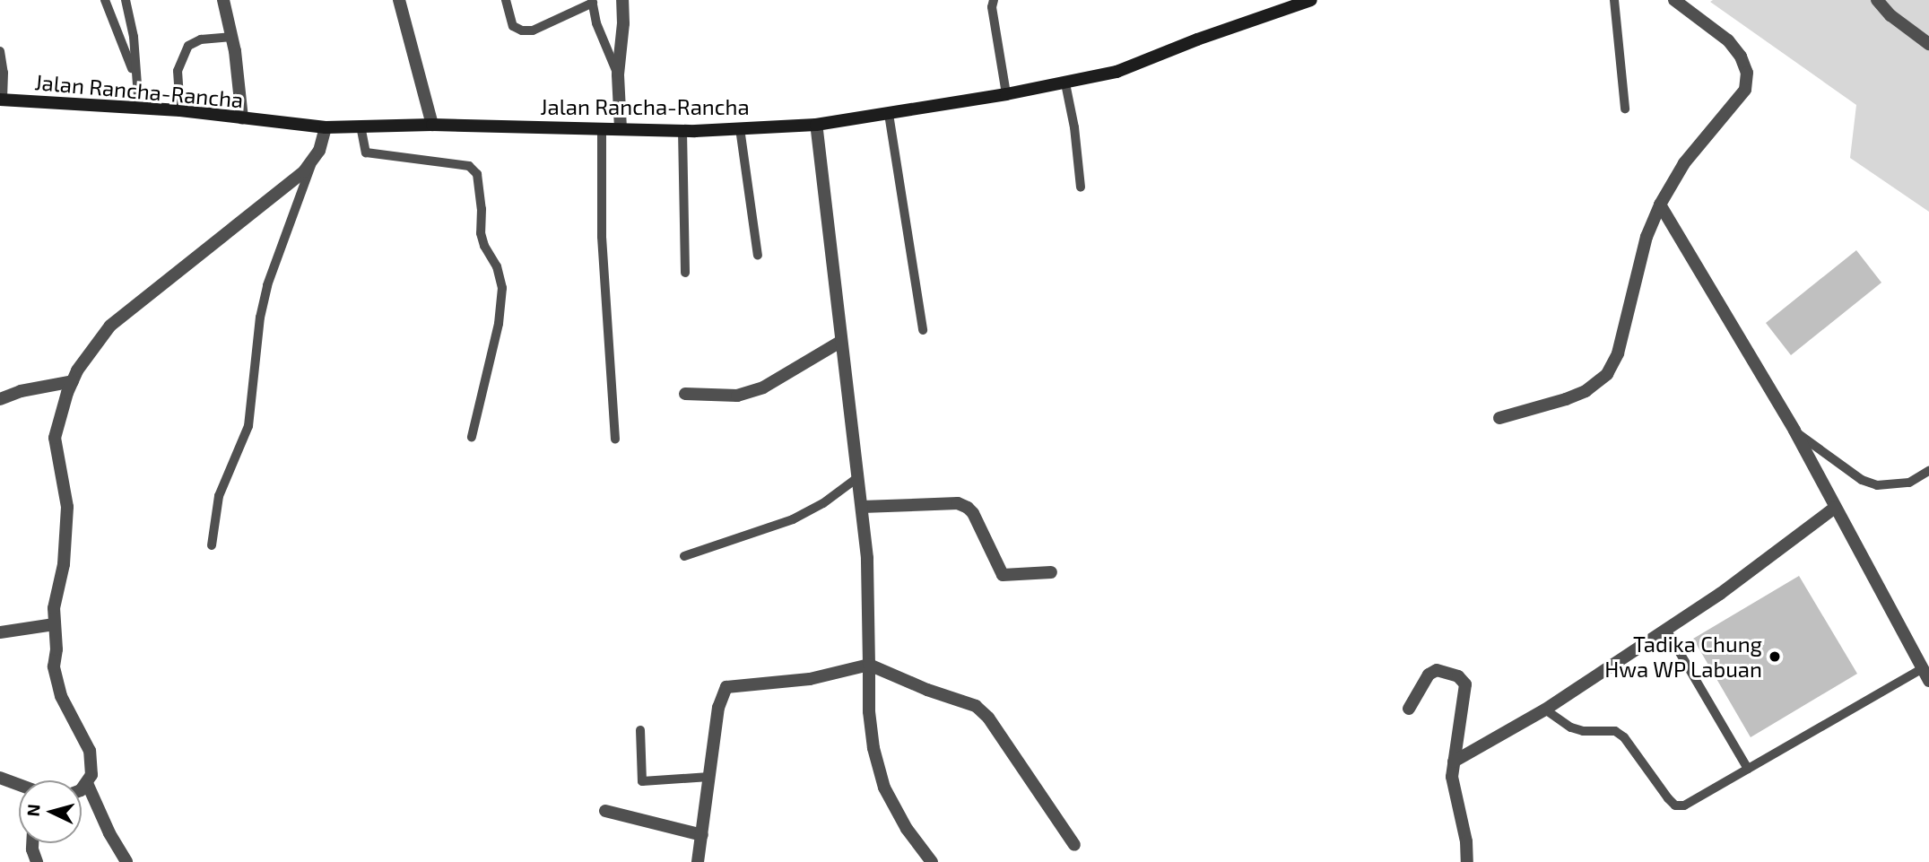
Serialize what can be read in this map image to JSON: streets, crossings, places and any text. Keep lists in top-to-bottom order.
{
  "streets": {
    "main road": ["Jalan Rancha-Rancha"]
  },
  "places": ["Tadika Chung Hwa WP Labuan"],
  "north": "left"
}
